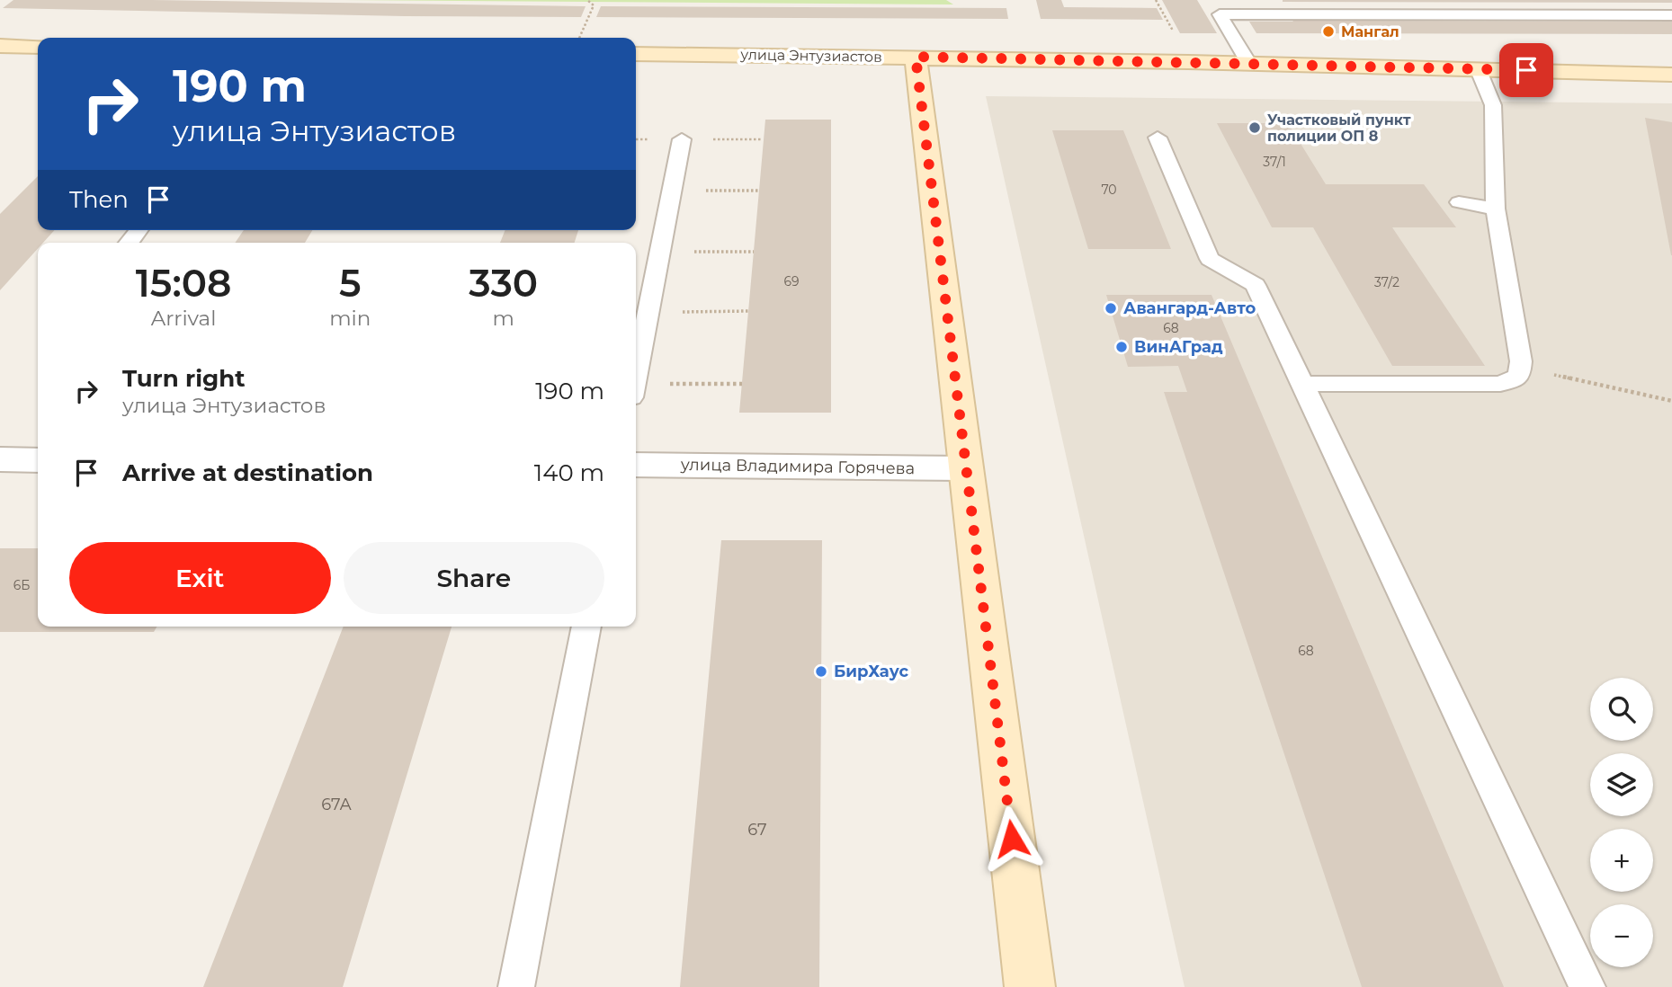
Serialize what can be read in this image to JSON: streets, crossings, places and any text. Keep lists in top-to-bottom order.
{
  "streets": {
    "main road": ["улица Энтузиастов"],
    "street": ["улица Владимира Горячева"]
  },
  "places": [
    "Мангал",
    "Участковый пункт полиции ОП 8",
    "Авангард-Авто",
    "ВинАГрад",
    "БирХаус"
  ],
  "house_numbers": [
    "37/1",
    "70",
    "69",
    "37/2",
    "68",
    "6Б",
    "68",
    "67А",
    "67"
  ],
  "page": {
    "turn": ["190 m", "улица Энтузиастов"],
    "then": "Then",
    "eta": [
      "15:08",
      "Arrival",
      "5",
      "min",
      "330",
      "m"
    ],
    "list": [
      {
        "name": "Turn right",
        "note": "улица Энтузиастов",
        "value": "190 m"
      },
      {
        "name": "Arrive at destination",
        "value": "140 m"
      }
    ],
    "buttons": ["Exit", "Share"],
    "map_buttons": ["+", "−"]
  }
}
